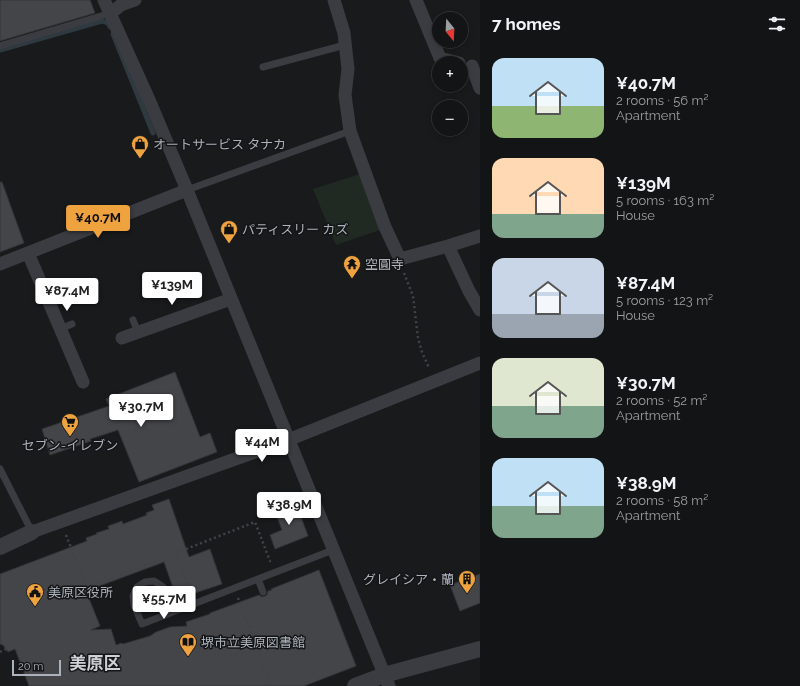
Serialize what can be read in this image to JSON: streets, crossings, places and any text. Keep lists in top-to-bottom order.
{
  "districts": ["美原区"],
  "places": {
    "shop": ["オートサービス タナカ", "パティスリー カズ"],
    "temple": ["空圓寺"],
    "supermarket": ["セブン-イレブン"],
    "building": ["グレイシア・蘭"],
    "public building": ["美原区役所"],
    "library": ["堺市立美原図書館"]
  },
  "scale_bar": "20 m",
  "north": "bottom",
  "page": {
    "heading": "7 homes",
    "map_buttons": ["+", "−"],
    "list": [
      {
        "name": "¥40.7M",
        "note": "2 rooms · 56 m² · Apartment"
      },
      {
        "name": "¥139M",
        "note": "5 rooms · 163 m² · House"
      },
      {
        "name": "¥87.4M",
        "note": "5 rooms · 123 m² · House"
      },
      {
        "name": "¥30.7M",
        "note": "2 rooms · 52 m² · Apartment"
      },
      {
        "name": "¥38.9M",
        "note": "2 rooms · 58 m² · Apartment"
      }
    ],
    "price": [
      "¥40.7M",
      "¥139M",
      "¥87.4M",
      "¥30.7M",
      "¥44M",
      "¥38.9M",
      "¥55.7M"
    ],
    "scale": "20 m"
  }
}
